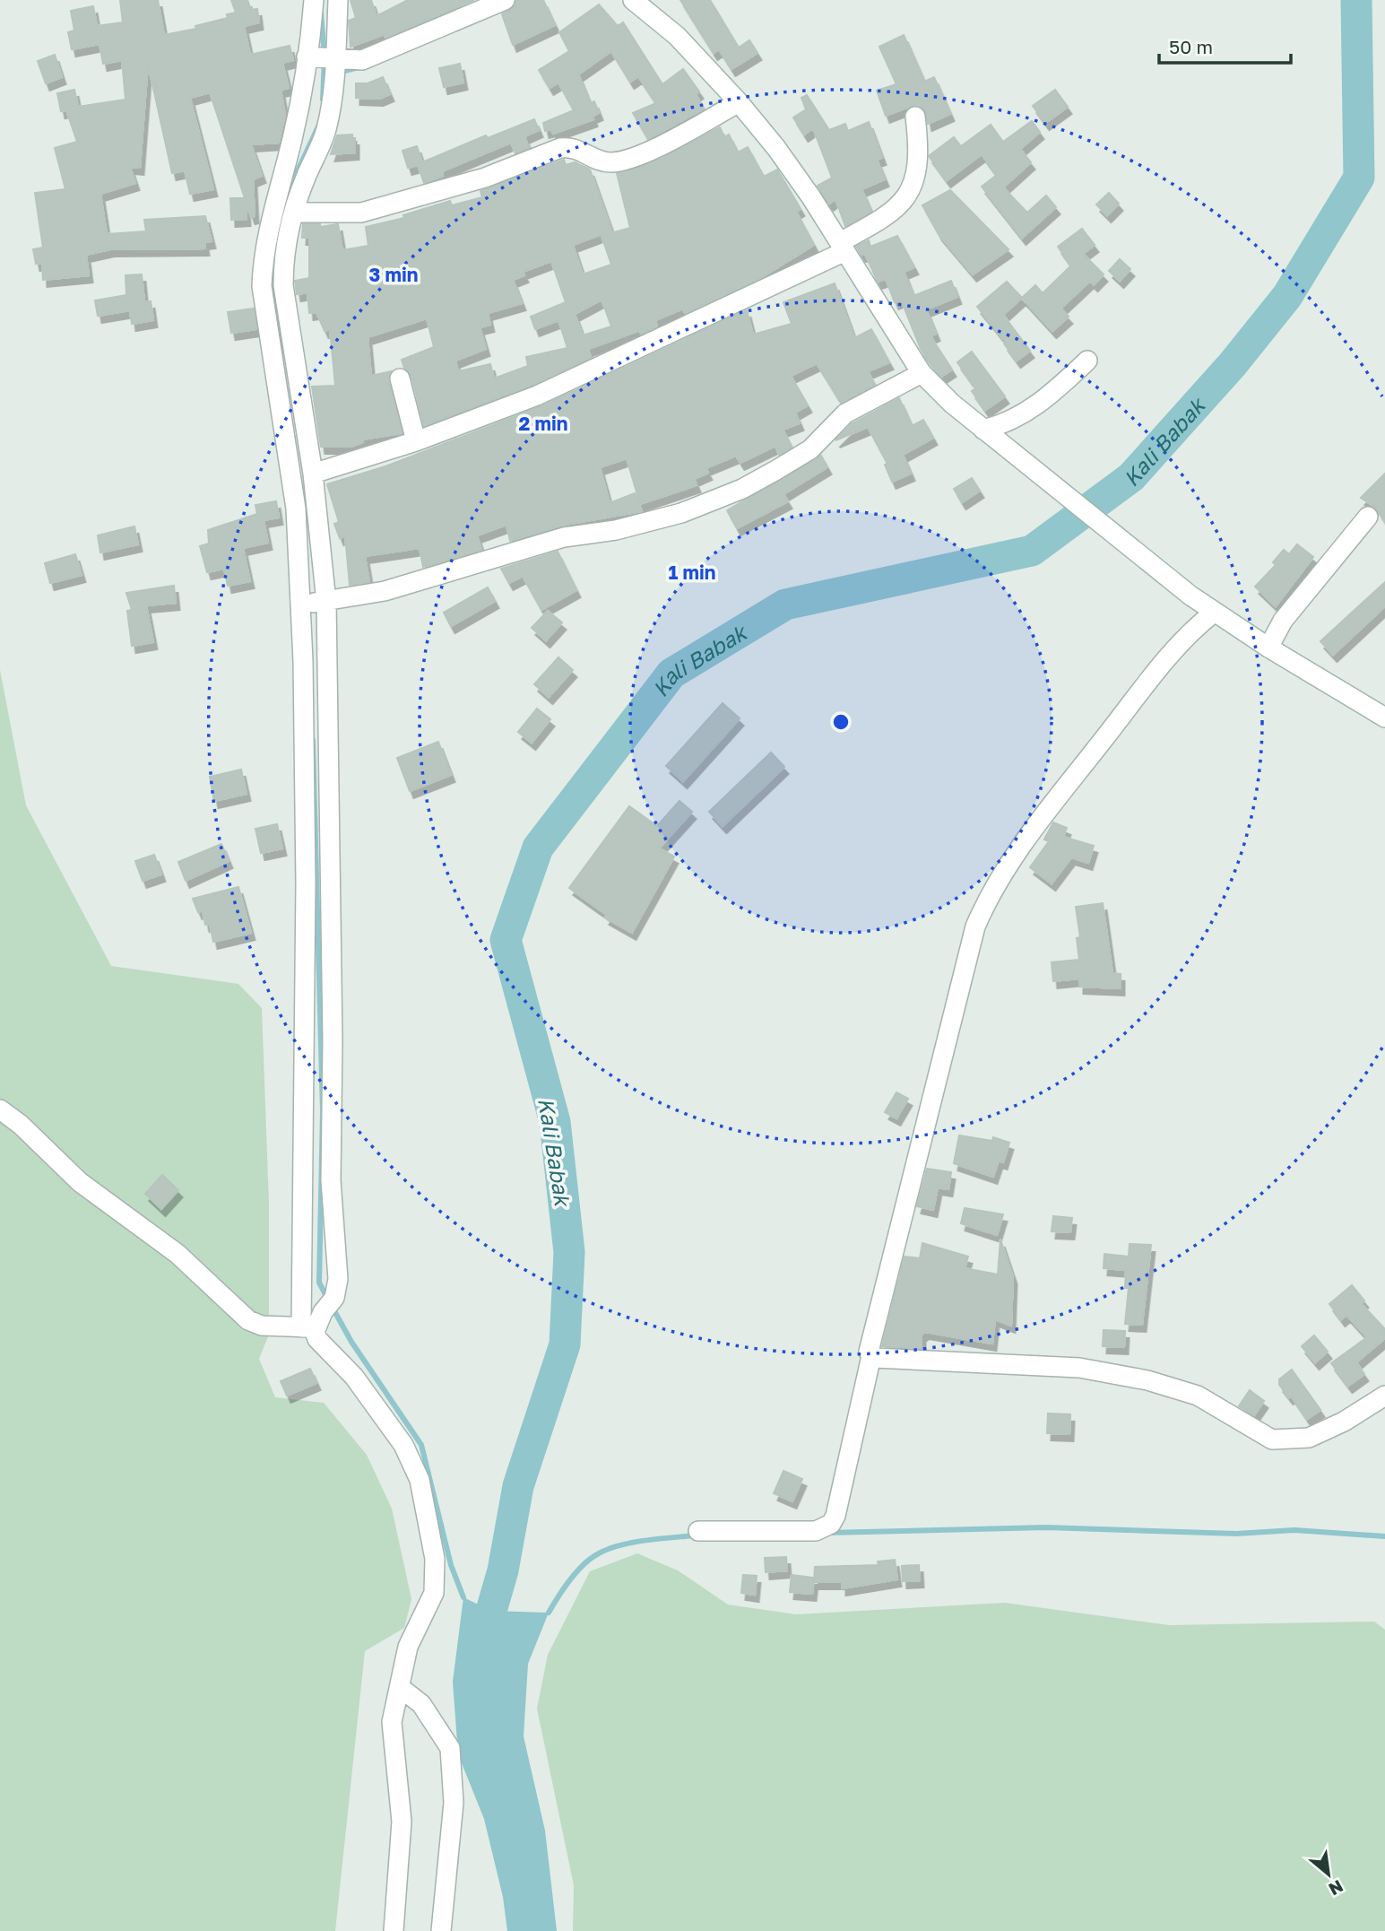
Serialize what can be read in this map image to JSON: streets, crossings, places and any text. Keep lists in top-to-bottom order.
{
  "water": ["Kali Babak"],
  "scale_bar": "50 m",
  "north": "bottom right",
  "rings": ["3 min", "2 min", "1 min"]
}
